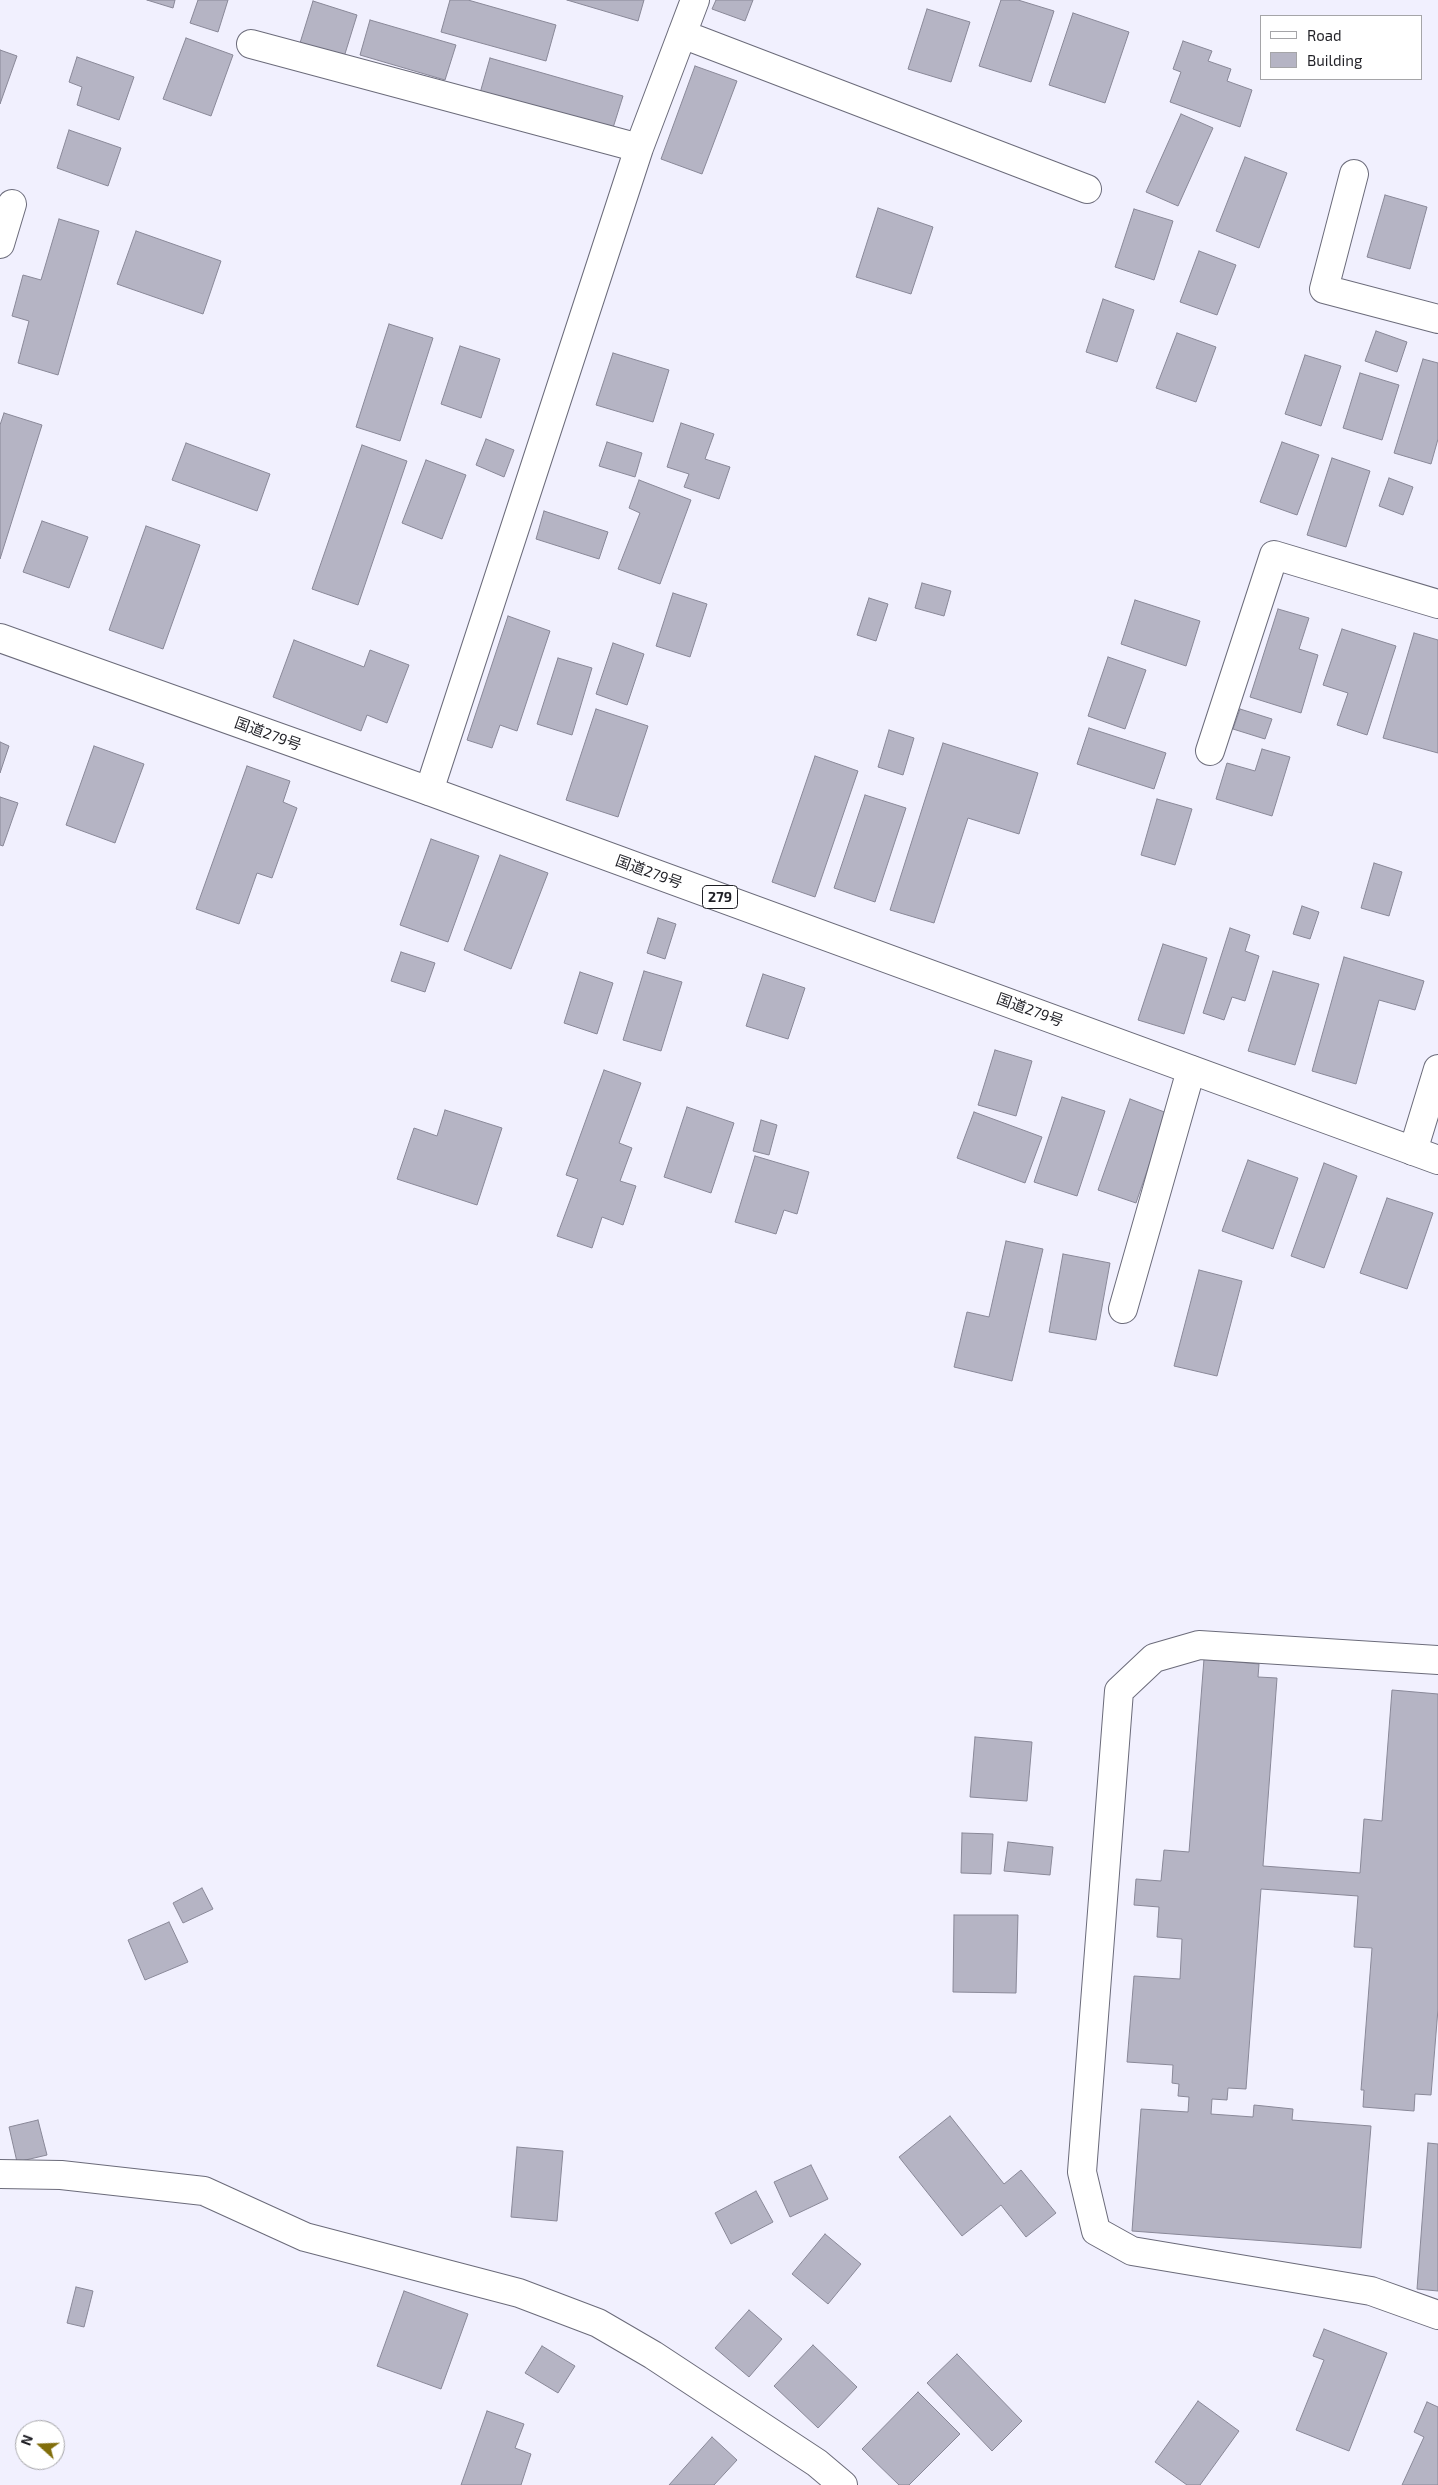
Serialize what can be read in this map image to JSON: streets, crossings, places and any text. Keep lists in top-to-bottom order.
{
  "streets": {
    "main road": ["国道279号", "279"]
  },
  "legend": ["Road", "Building"],
  "north": "left"
}
